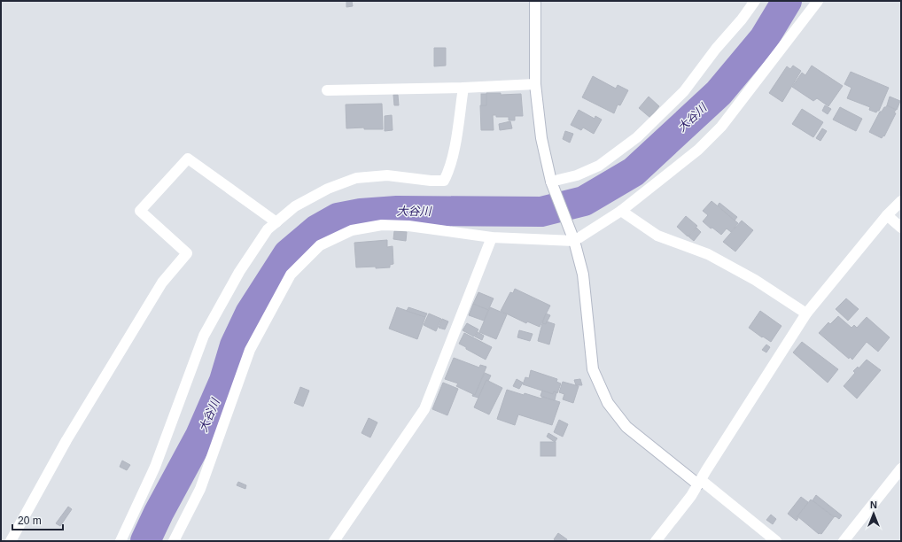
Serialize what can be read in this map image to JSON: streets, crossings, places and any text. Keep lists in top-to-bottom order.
{
  "water": ["大谷川"],
  "scale_bar": "20 m",
  "north": "top"
}
